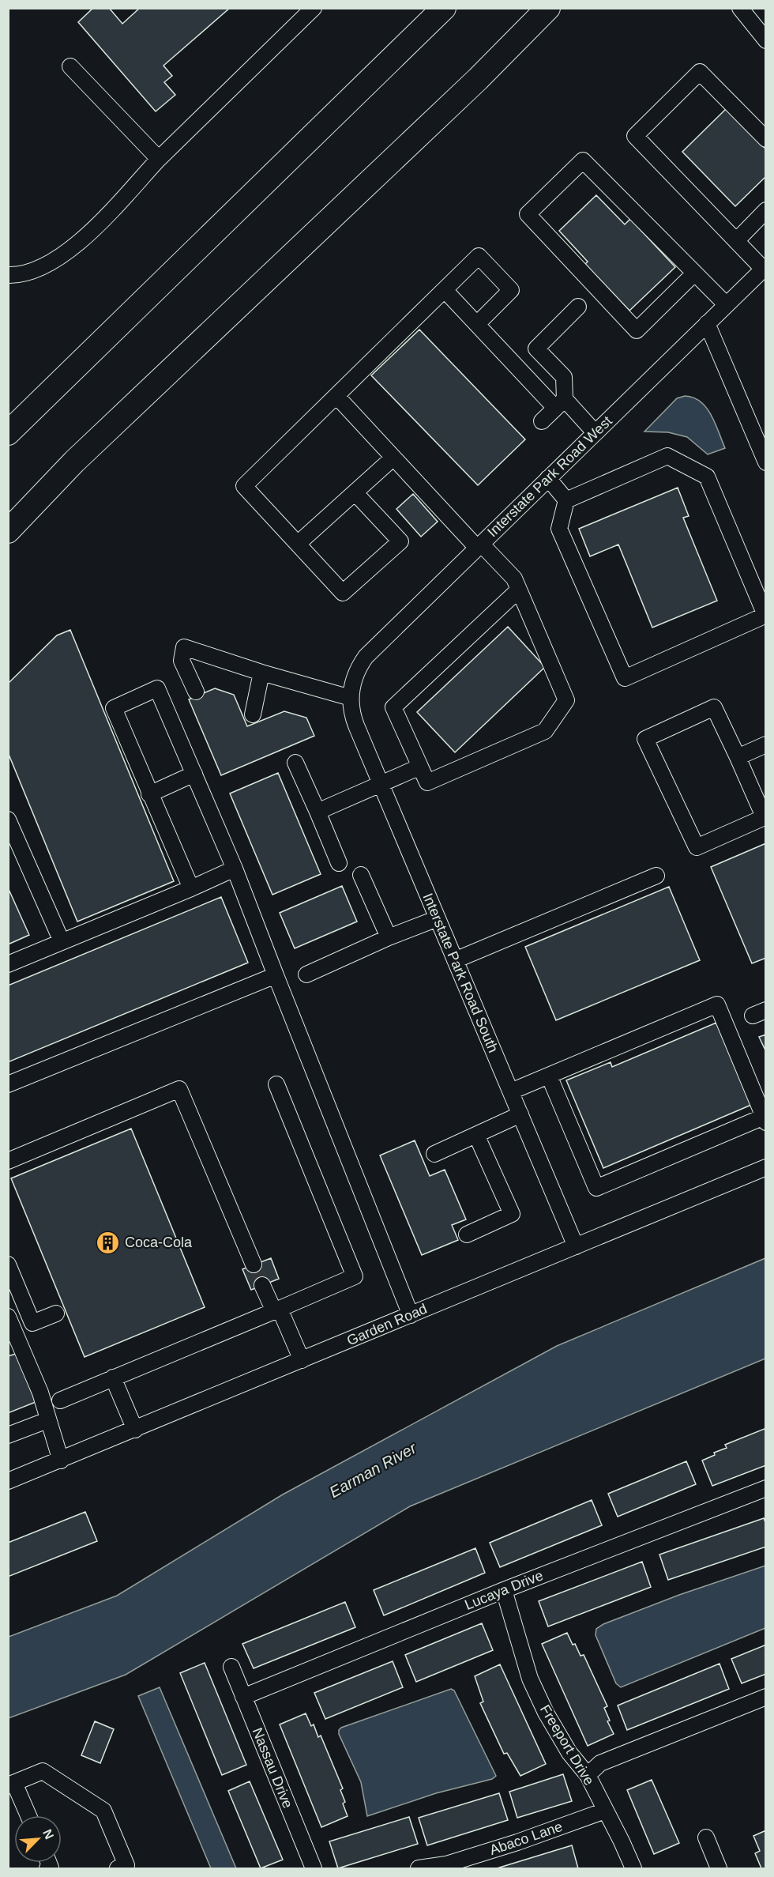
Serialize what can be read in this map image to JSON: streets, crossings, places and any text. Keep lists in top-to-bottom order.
{
  "streets": {
    "street": [
      "Interstate Park Road West",
      "Interstate Park Road South",
      "Garden Road",
      "Lucaya Drive",
      "Freeport Drive",
      "Nassau Drive",
      "Abaco Lane"
    ]
  },
  "crossings": [
    ["Interstate Park Road West", "Interstate Park Road South"],
    ["Interstate Park Road South", "Garden Road"],
    ["Lucaya Drive", "Freeport Drive"],
    ["Lucaya Drive", "Nassau Drive"],
    ["Freeport Drive", "Abaco Lane"]
  ],
  "water": ["Earman River"],
  "places": {
    "building": ["Coca-Cola"]
  },
  "north": "top right"
}
